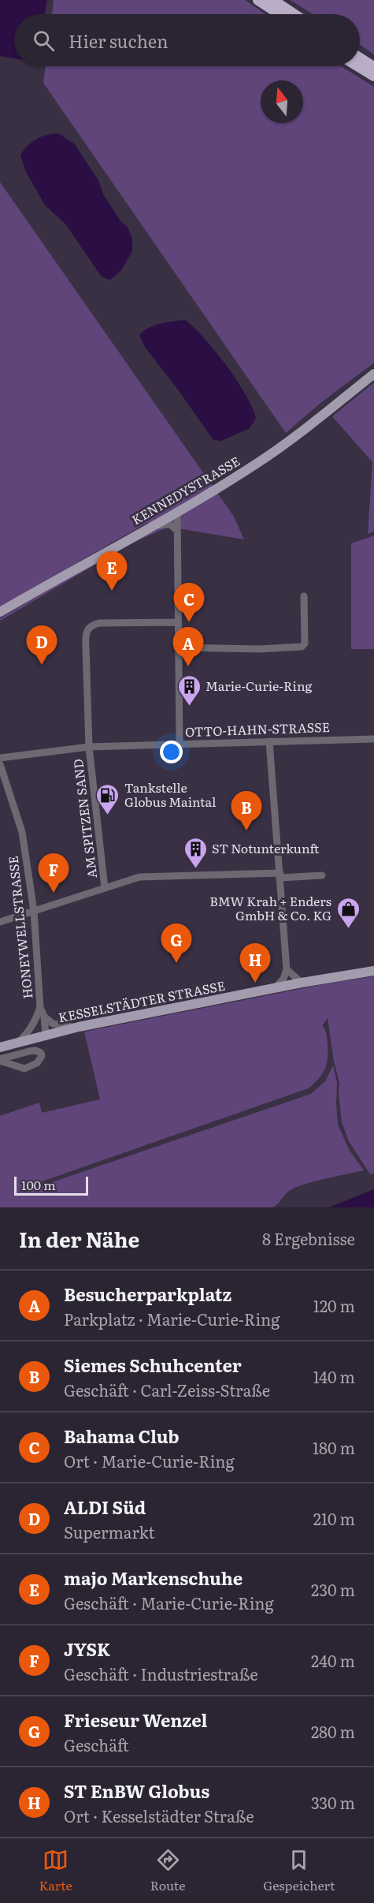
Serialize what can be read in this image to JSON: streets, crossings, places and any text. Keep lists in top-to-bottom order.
{
  "streets": {
    "main road": ["KENNEDYSTRASSE", "KESSELSTÄDTER STRASSE"],
    "street": ["OTTO-HAHN-STRASSE", "AM SPITZEN SAND", "HONEYWELLSTRASSE"]
  },
  "crossings": [
    ["OTTO-HAHN-STRASSE", "AM SPITZEN SAND"],
    ["HONEYWELLSTRASSE", "KESSELSTÄDTER STRASSE"]
  ],
  "places": {
    "building": ["Marie-Curie-Ring", "ST Notunterkunft"],
    "fuel station": ["Tankstelle Globus Maintal"],
    "shop": ["BMW Krah + Enders GmbH & Co. KG"]
  },
  "scale_bar": "100 m",
  "north": "top",
  "page": {
    "search": "Hier suchen",
    "pins": [
      "E",
      "C",
      "D",
      "A",
      "B",
      "F",
      "G",
      "H"
    ],
    "scale": "100 m",
    "heading": ["In der Nähe", "8 Ergebnisse"],
    "list": [
      {
        "mark": "A",
        "name": "Besucherparkplatz",
        "note": "Parkplatz · Marie-Curie-Ring",
        "value": "120 m"
      },
      {
        "mark": "B",
        "name": "Siemes Schuhcenter",
        "note": "Geschäft · Carl-Zeiss-Straße",
        "value": "140 m"
      },
      {
        "mark": "C",
        "name": "Bahama Club",
        "note": "Ort · Marie-Curie-Ring",
        "value": "180 m"
      },
      {
        "mark": "D",
        "name": "ALDI Süd",
        "note": "Supermarkt",
        "value": "210 m"
      },
      {
        "mark": "E",
        "name": "majo Markenschuhe",
        "note": "Geschäft · Marie-Curie-Ring",
        "value": "230 m"
      },
      {
        "mark": "F",
        "name": "JYSK",
        "note": "Geschäft · Industriestraße",
        "value": "240 m"
      },
      {
        "mark": "G",
        "name": "Frieseur Wenzel",
        "note": "Geschäft",
        "value": "280 m"
      },
      {
        "mark": "H",
        "name": "ST EnBW Globus",
        "note": "Ort · Kesselstädter Straße",
        "value": "330 m"
      }
    ],
    "nav": ["Karte", "Route", "Gespeichert"]
  }
}
